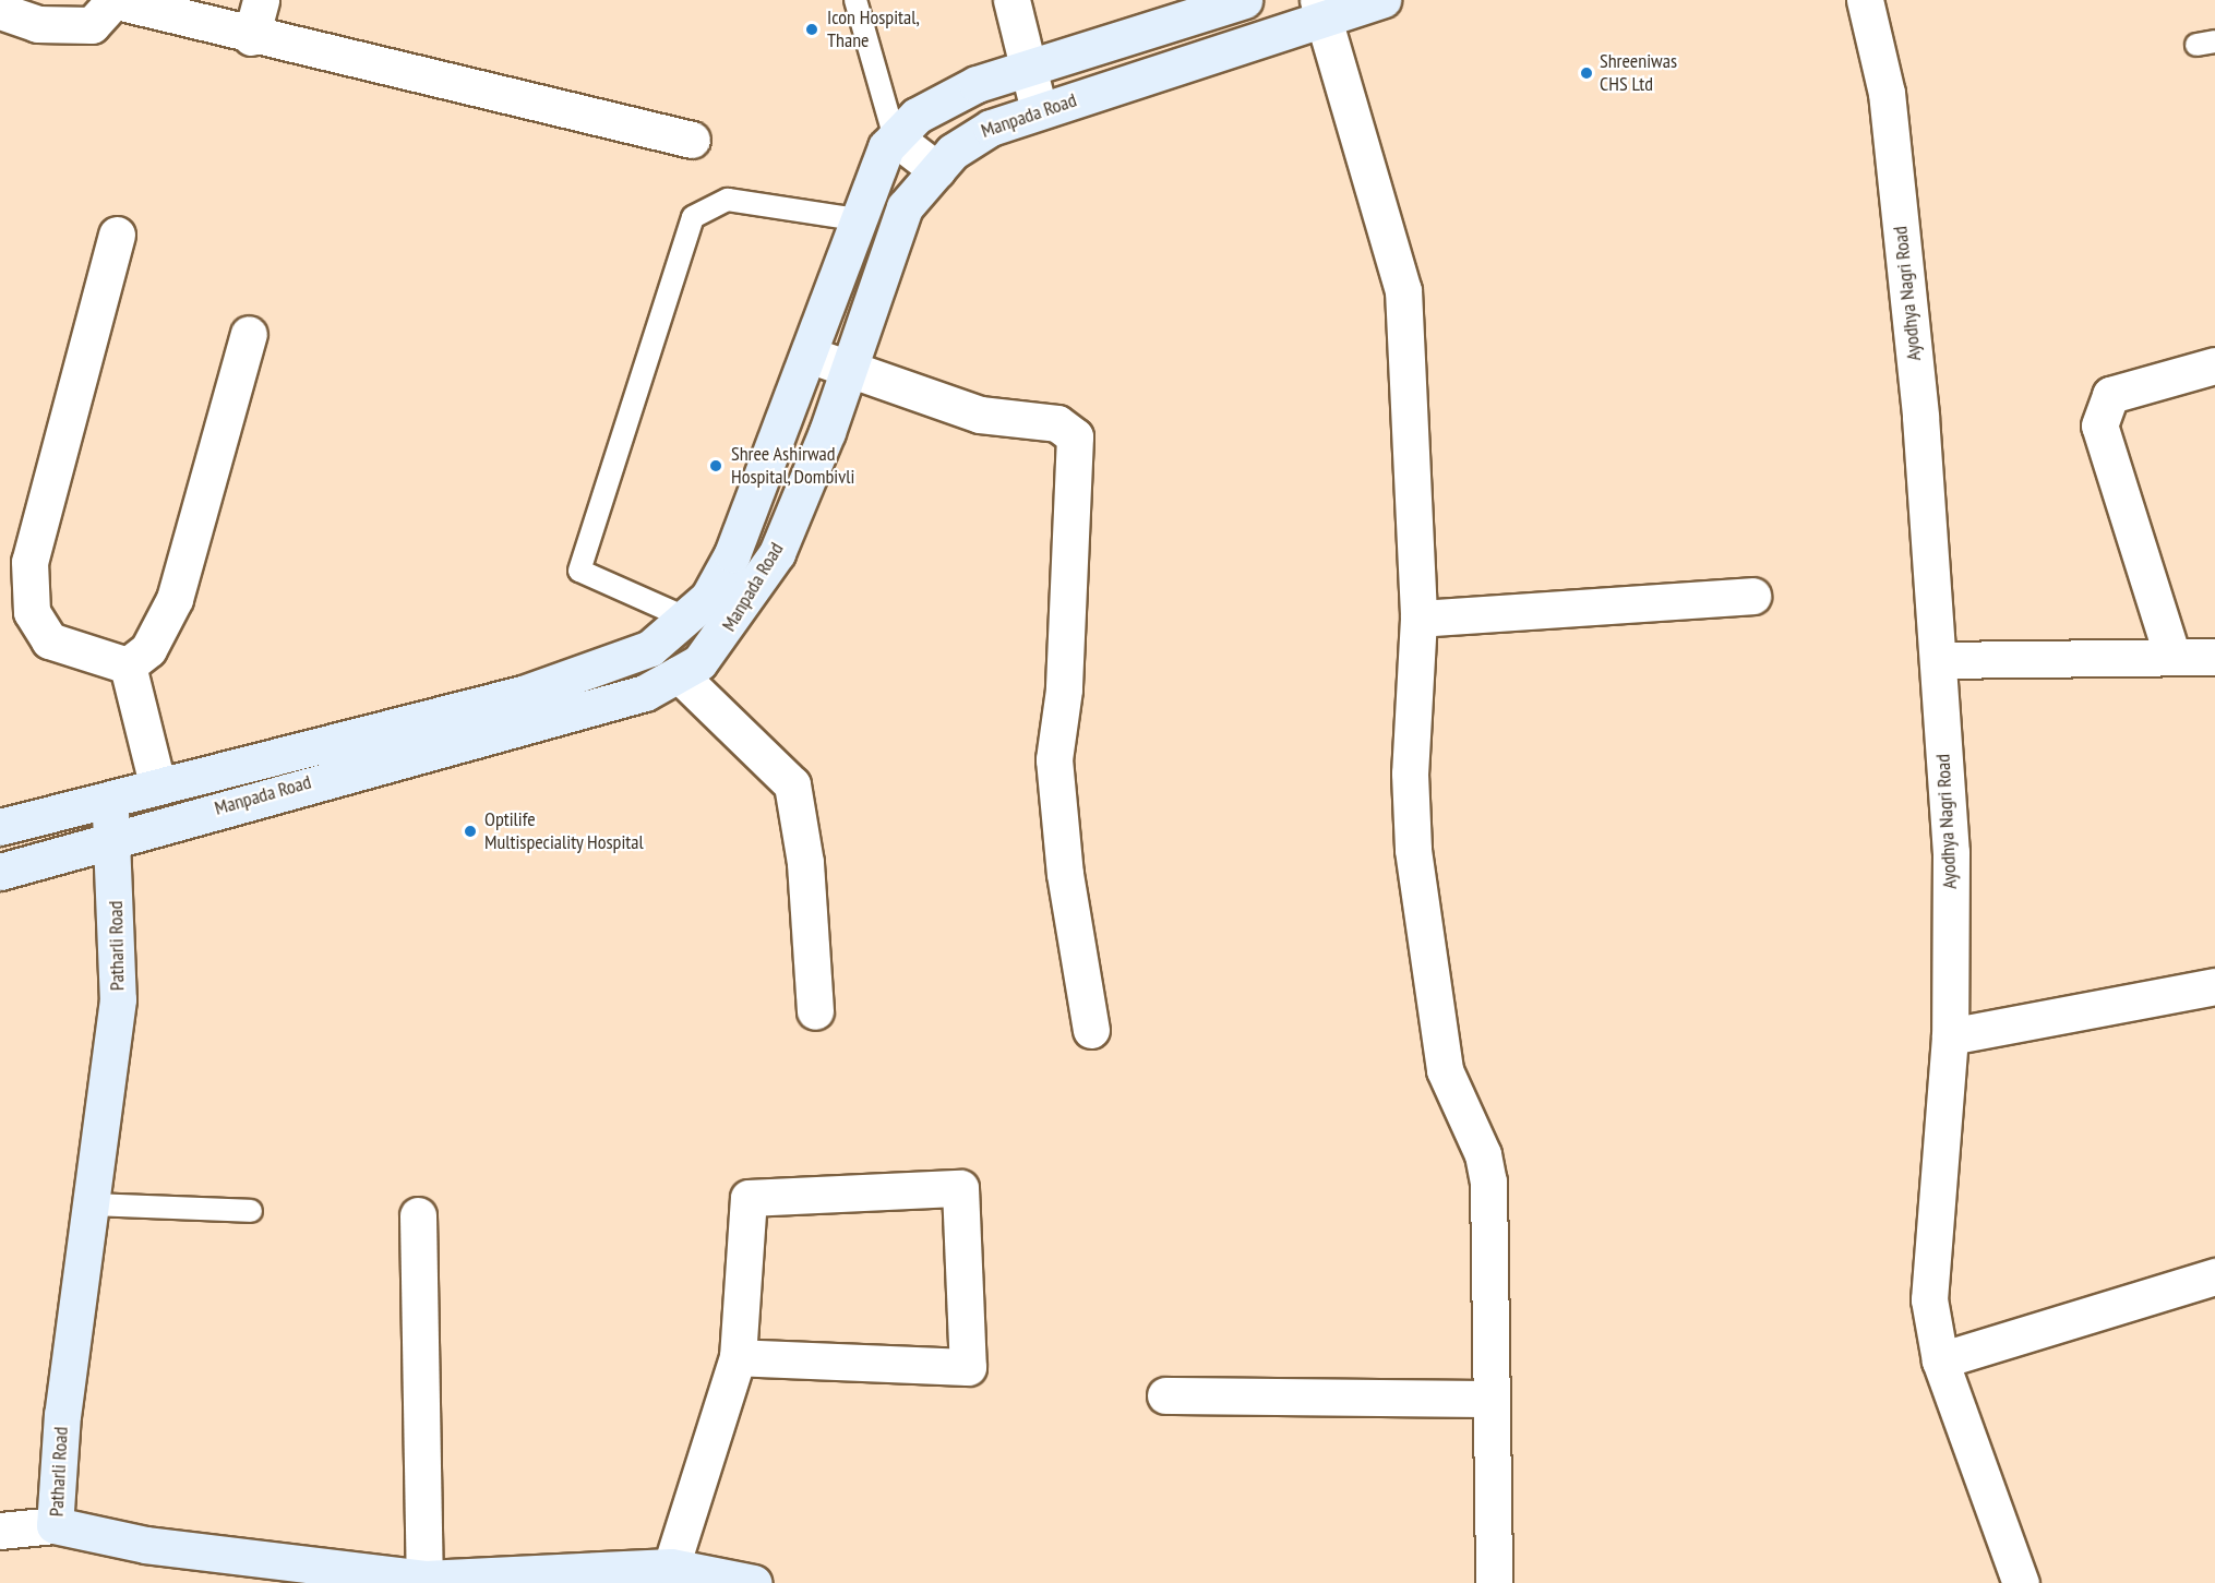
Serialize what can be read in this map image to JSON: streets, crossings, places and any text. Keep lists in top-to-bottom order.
{
  "streets": {
    "main road": ["Manpada Road", "Patharli Road"],
    "street": ["Ayodhya Nagri Road"]
  },
  "crossings": [
    ["Manpada Road", "Patharli Road"]
  ],
  "places": [
    "Icon Hospital, Thane",
    "Shreeniwas CHS Ltd",
    "Shree Ashirwad Hospital, Dombivli",
    "Optilife Multispeciality Hospital"
  ]
}
